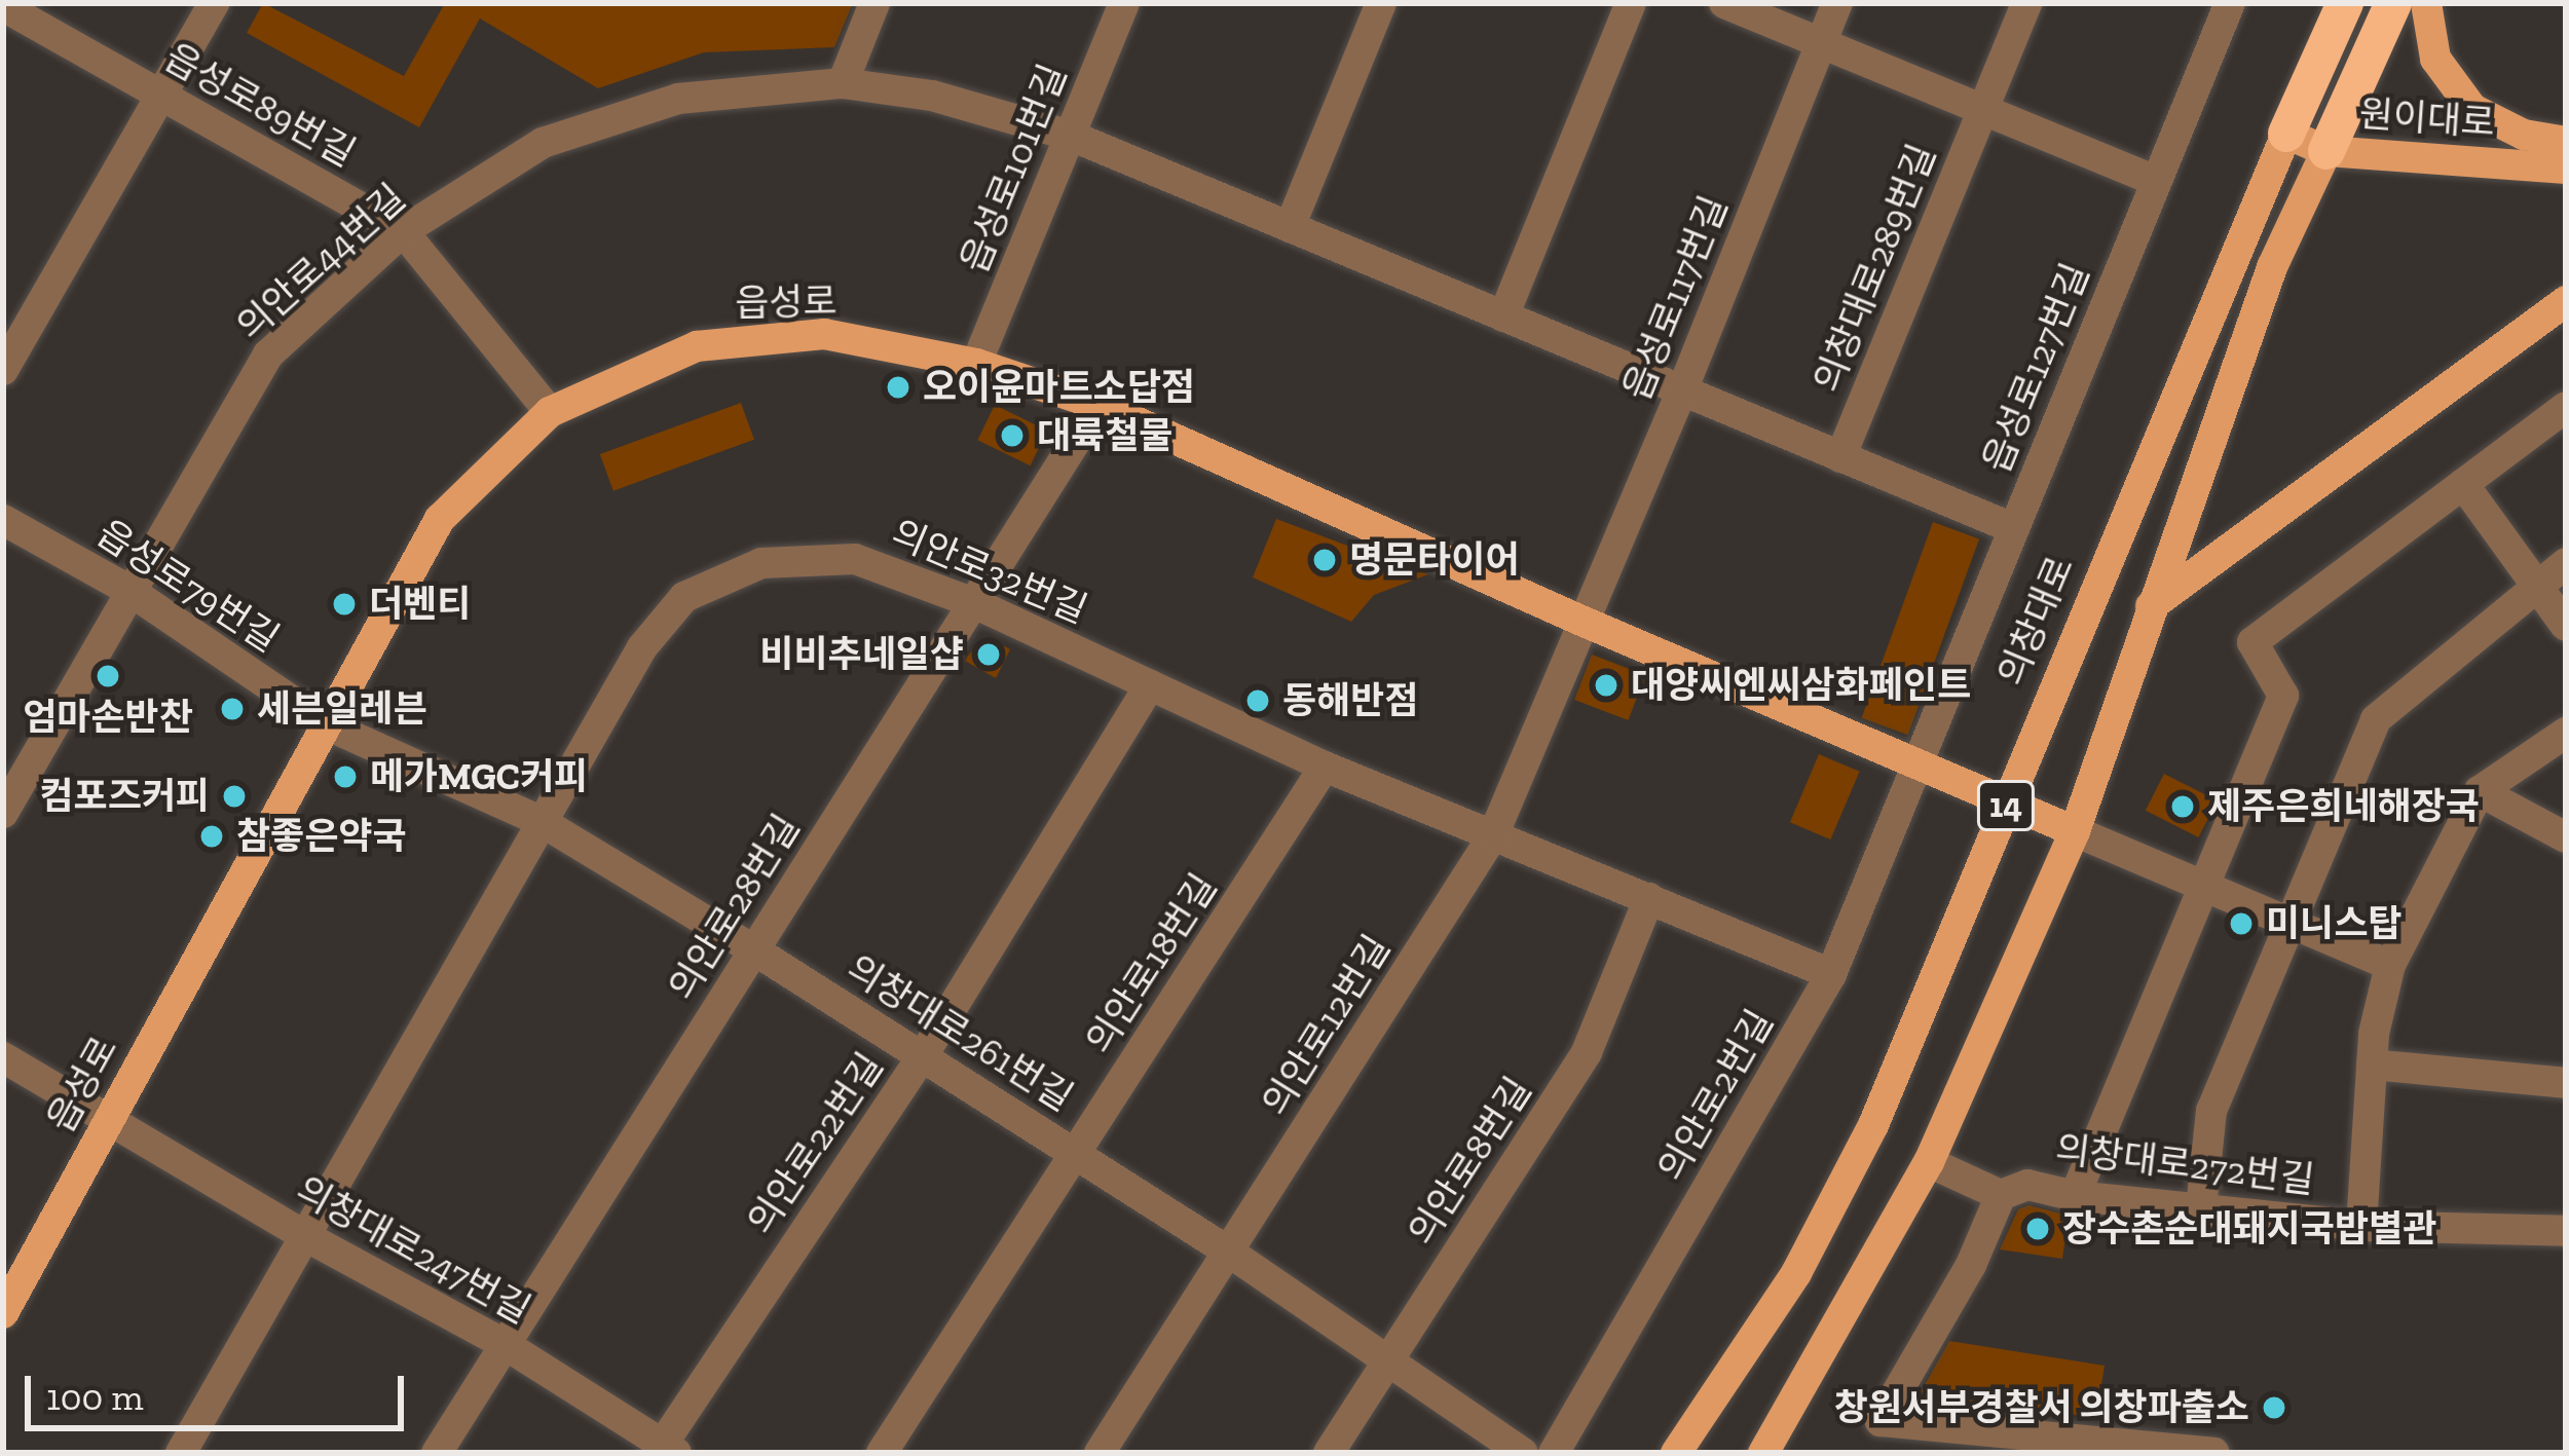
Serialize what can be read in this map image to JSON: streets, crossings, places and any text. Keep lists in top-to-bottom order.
{
  "streets": {
    "highway": ["의창대로", "14"],
    "main road": ["원이대로", "읍성로"],
    "street": [
      "읍성로89번길",
      "읍성로101번길",
      "의안로44번길",
      "의창대로289번길",
      "읍성로117번길",
      "읍성로127번길",
      "의안로32번길",
      "읍성로79번길",
      "의안로28번길",
      "의안로18번길",
      "의안로12번길",
      "의창대로261번길",
      "의안로2번길",
      "의안로22번길",
      "의안로8번길",
      "의창대로272번길",
      "의창대로247번길"
    ]
  },
  "crossings": [
    ["읍성로89번길", "의안로44번길"],
    ["읍성로89번길", "읍성로"],
    ["원이대로", "의창대로"],
    ["원이대로", "14"],
    ["읍성로101번길", "의안로44번길"],
    ["읍성로101번길", "의창대로289번길"],
    ["읍성로101번길", "읍성로"],
    ["의안로44번길", "의창대로289번길"],
    ["의안로44번길", "읍성로79번길"],
    ["의창대로289번길", "읍성로117번길"],
    ["의창대로289번길", "읍성로127번길"],
    ["읍성로117번길", "읍성로"],
    ["읍성로117번길", "의안로12번길"],
    ["읍성로", "읍성로127번길"],
    ["읍성로", "읍성로79번길"],
    ["읍성로", "의창대로"],
    ["읍성로", "14"],
    ["읍성로", "의안로28번길"],
    ["읍성로", "의안로12번길"],
    ["읍성로", "의창대로261번길"],
    ["읍성로", "의안로2번길"],
    ["읍성로", "의창대로247번길"],
    ["읍성로127번길", "의안로2번길"],
    ["의안로32번길", "의안로28번길"],
    ["의안로32번길", "의안로18번길"],
    ["의안로32번길", "의안로12번길"],
    ["의안로32번길", "의창대로261번길"],
    ["의안로32번길", "의안로2번길"],
    ["의안로32번길", "의안로22번길"],
    ["의안로32번길", "의안로8번길"],
    ["의안로32번길", "의창대로247번길"],
    ["읍성로79번길", "의창대로261번길"],
    ["의안로28번길", "의창대로261번길"],
    ["의안로28번길", "의창대로247번길"],
    ["의안로18번길", "의창대로261번길"],
    ["의안로12번길", "의창대로261번길"],
    ["의창대로261번길", "의안로22번길"],
    ["의창대로261번길", "의안로8번길"],
    ["의안로22번길", "의창대로247번길"]
  ],
  "places": [
    "오이윤마트소답점",
    "대륙철물",
    "명문타이어",
    "더벤티",
    "비비추네일샵",
    "엄마손반찬",
    "대양씨엔씨삼화페인트",
    "동해반점",
    "세븐일레븐",
    "메가MGC커피",
    "컴포즈커피",
    "제주은희네해장국",
    "참좋은약국",
    "미니스탑",
    "장수촌순대돼지국밥별관",
    "창원서부경찰서 의창파출소"
  ],
  "scale_bar": "100 m"
}
